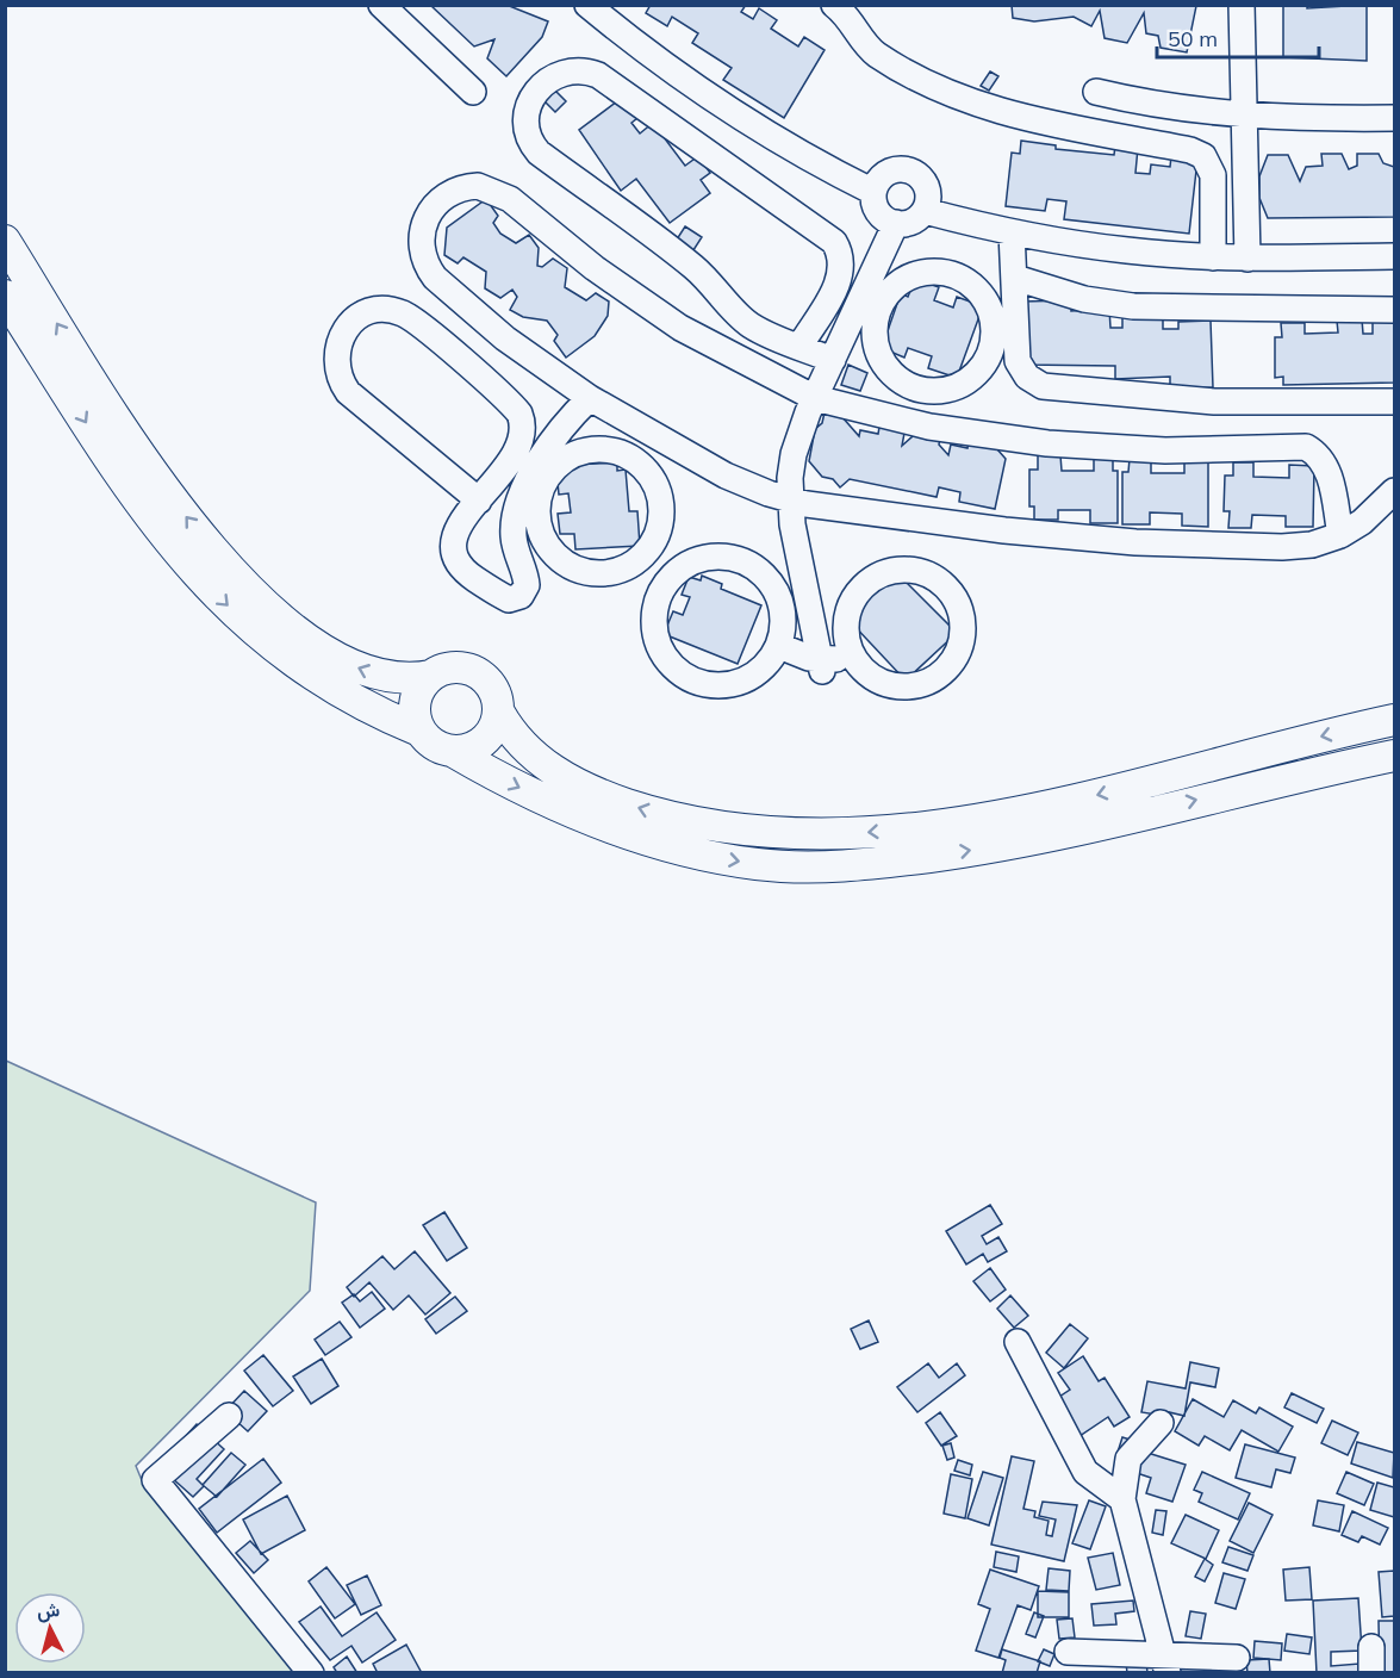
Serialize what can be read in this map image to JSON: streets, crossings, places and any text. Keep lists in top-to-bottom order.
{
  "scale_bar": "50 m",
  "north": "top"
}
